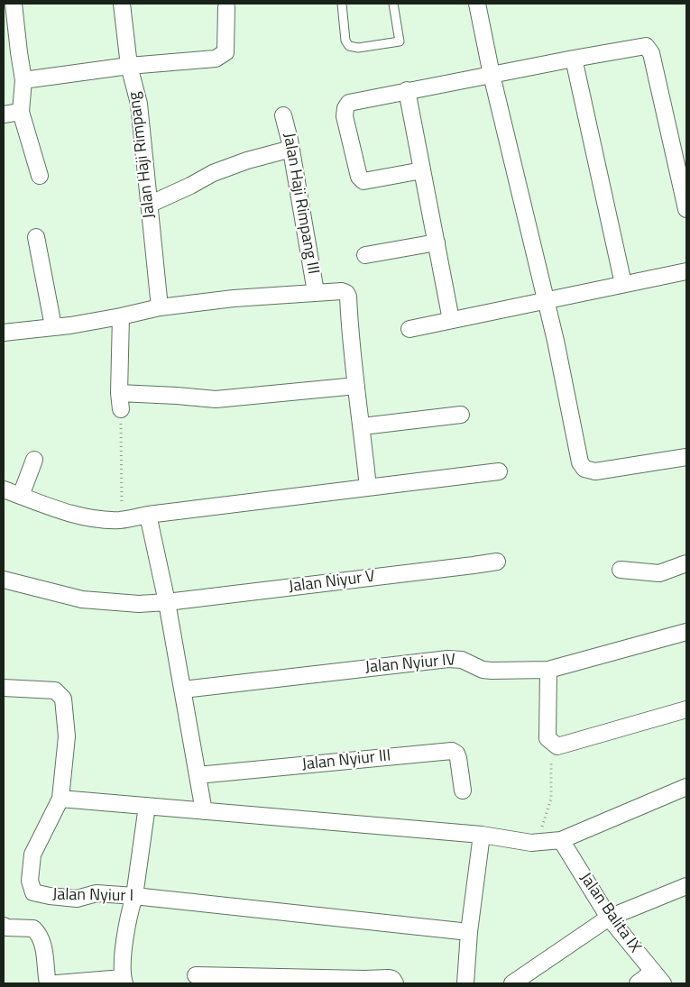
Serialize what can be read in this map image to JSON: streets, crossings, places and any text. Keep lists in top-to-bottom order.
{
  "streets": {
    "street": [
      "Jalan Haji Rimpang",
      "Jalan Haji Rimpang III",
      "Jalan Niyur V",
      "Jalan Nyiur IV",
      "Jalan Nyiur III",
      "Jalan Nyiur I",
      "Jalan Balita IX"
    ]
  }
}
